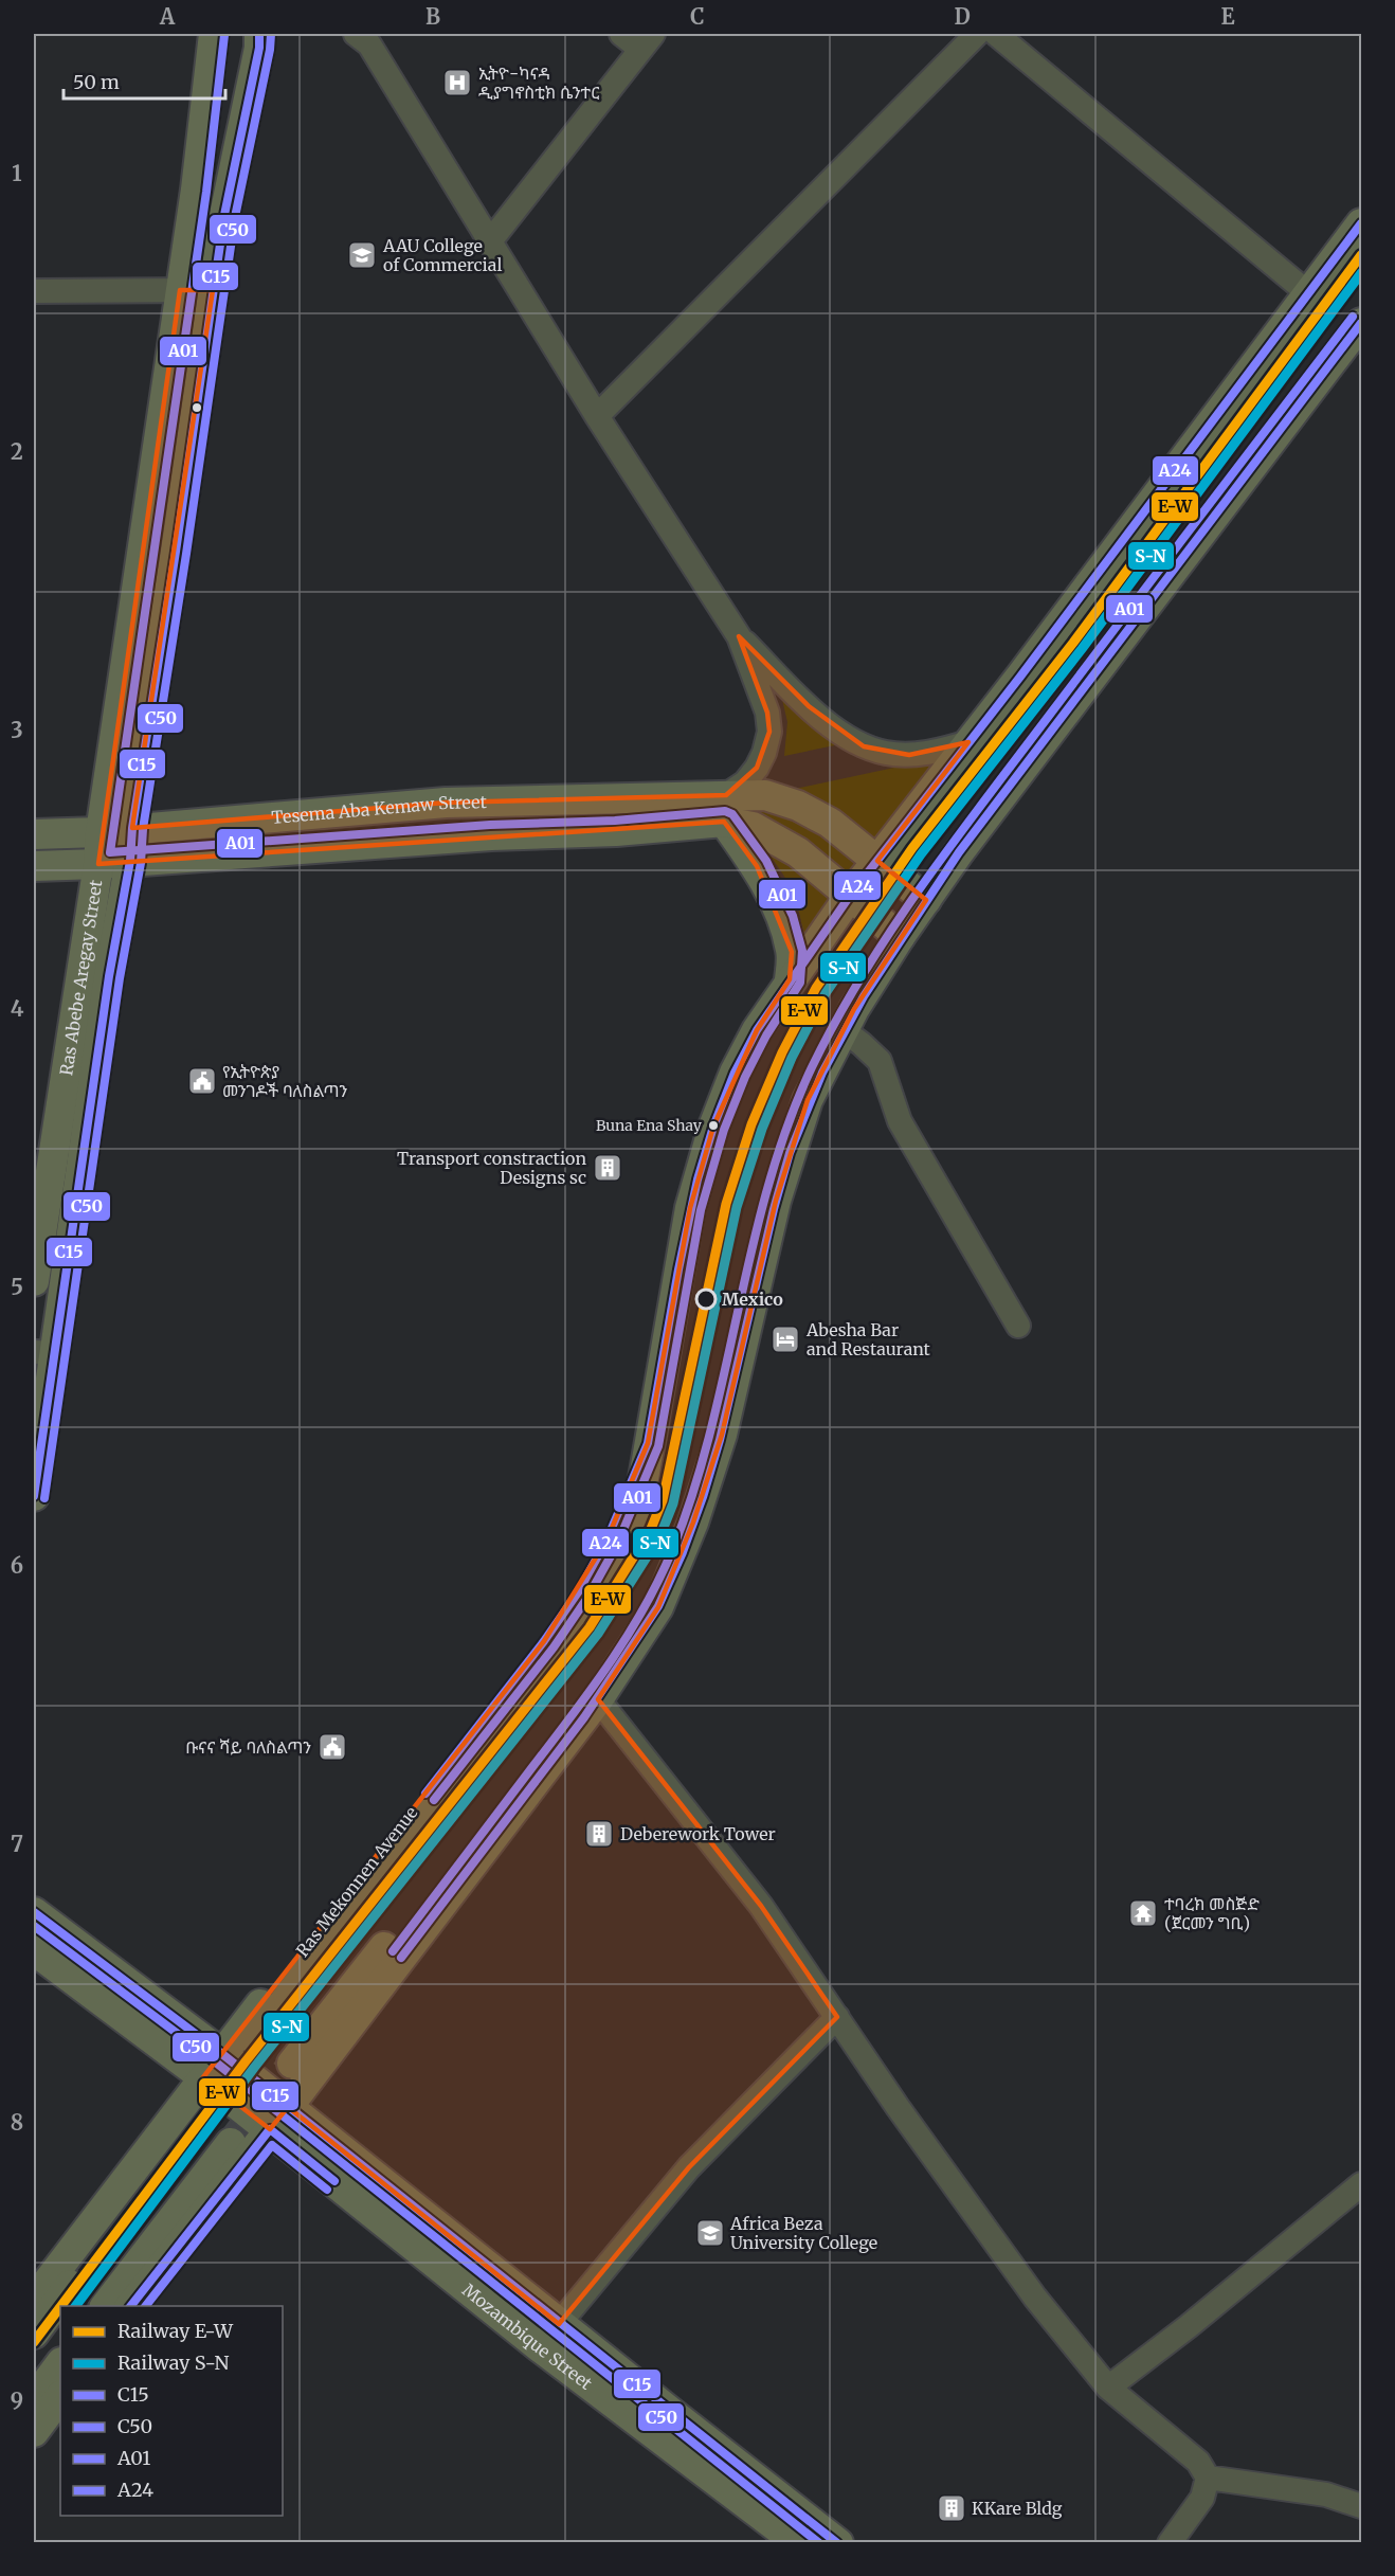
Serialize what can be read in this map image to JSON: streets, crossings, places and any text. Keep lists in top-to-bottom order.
{
  "streets": {
    "main road": [
      "Tesema Aba Kemaw Street",
      "Ras Abebe Aregay Street",
      "Ras Mekonnen Avenue",
      "Mozambique Street"
    ]
  },
  "crossings": [
    ["Tesema Aba Kemaw Street", "Ras Abebe Aregay Street"],
    ["Tesema Aba Kemaw Street", "Ras Mekonnen Avenue"]
  ],
  "places": {
    "hospital": ["ኢትዮ-ካናዳ ዲያግኖስቲክ ሴንተር"],
    "school or university": ["AAU College of Commercial", "Africa Beza University College"],
    "public building": ["የኢትዮጵያ መንገዶች ባለስልጣን", "ቡናና ሻይ ባለስልጣን"],
    "other": ["Buna Ena Shay", "Mexico"],
    "building": ["Transport constraction Designs sc", "Deberework Tower", "KKare Bldg"],
    "hotel": ["Abesha Bar and Restaurant"],
    "temple": ["ተባረክ መስጅድ (ጀርመን ግቢ)"]
  },
  "lines": [
    "transit line C15",
    "transit line C50",
    "transit line A01",
    "transit line A24",
    "rail line E-W",
    "rail line S-N"
  ],
  "legend": [
    "Railway E-W",
    "Railway S-N",
    "C15",
    "C50",
    "A01",
    "A24"
  ],
  "scale_bar": "50 m",
  "grid": {
    "columns": [
      "A",
      "B",
      "C",
      "D",
      "E"
    ],
    "rows": [
      "1",
      "2",
      "3",
      "4",
      "5",
      "6",
      "7",
      "8",
      "9"
    ]
  }
}
